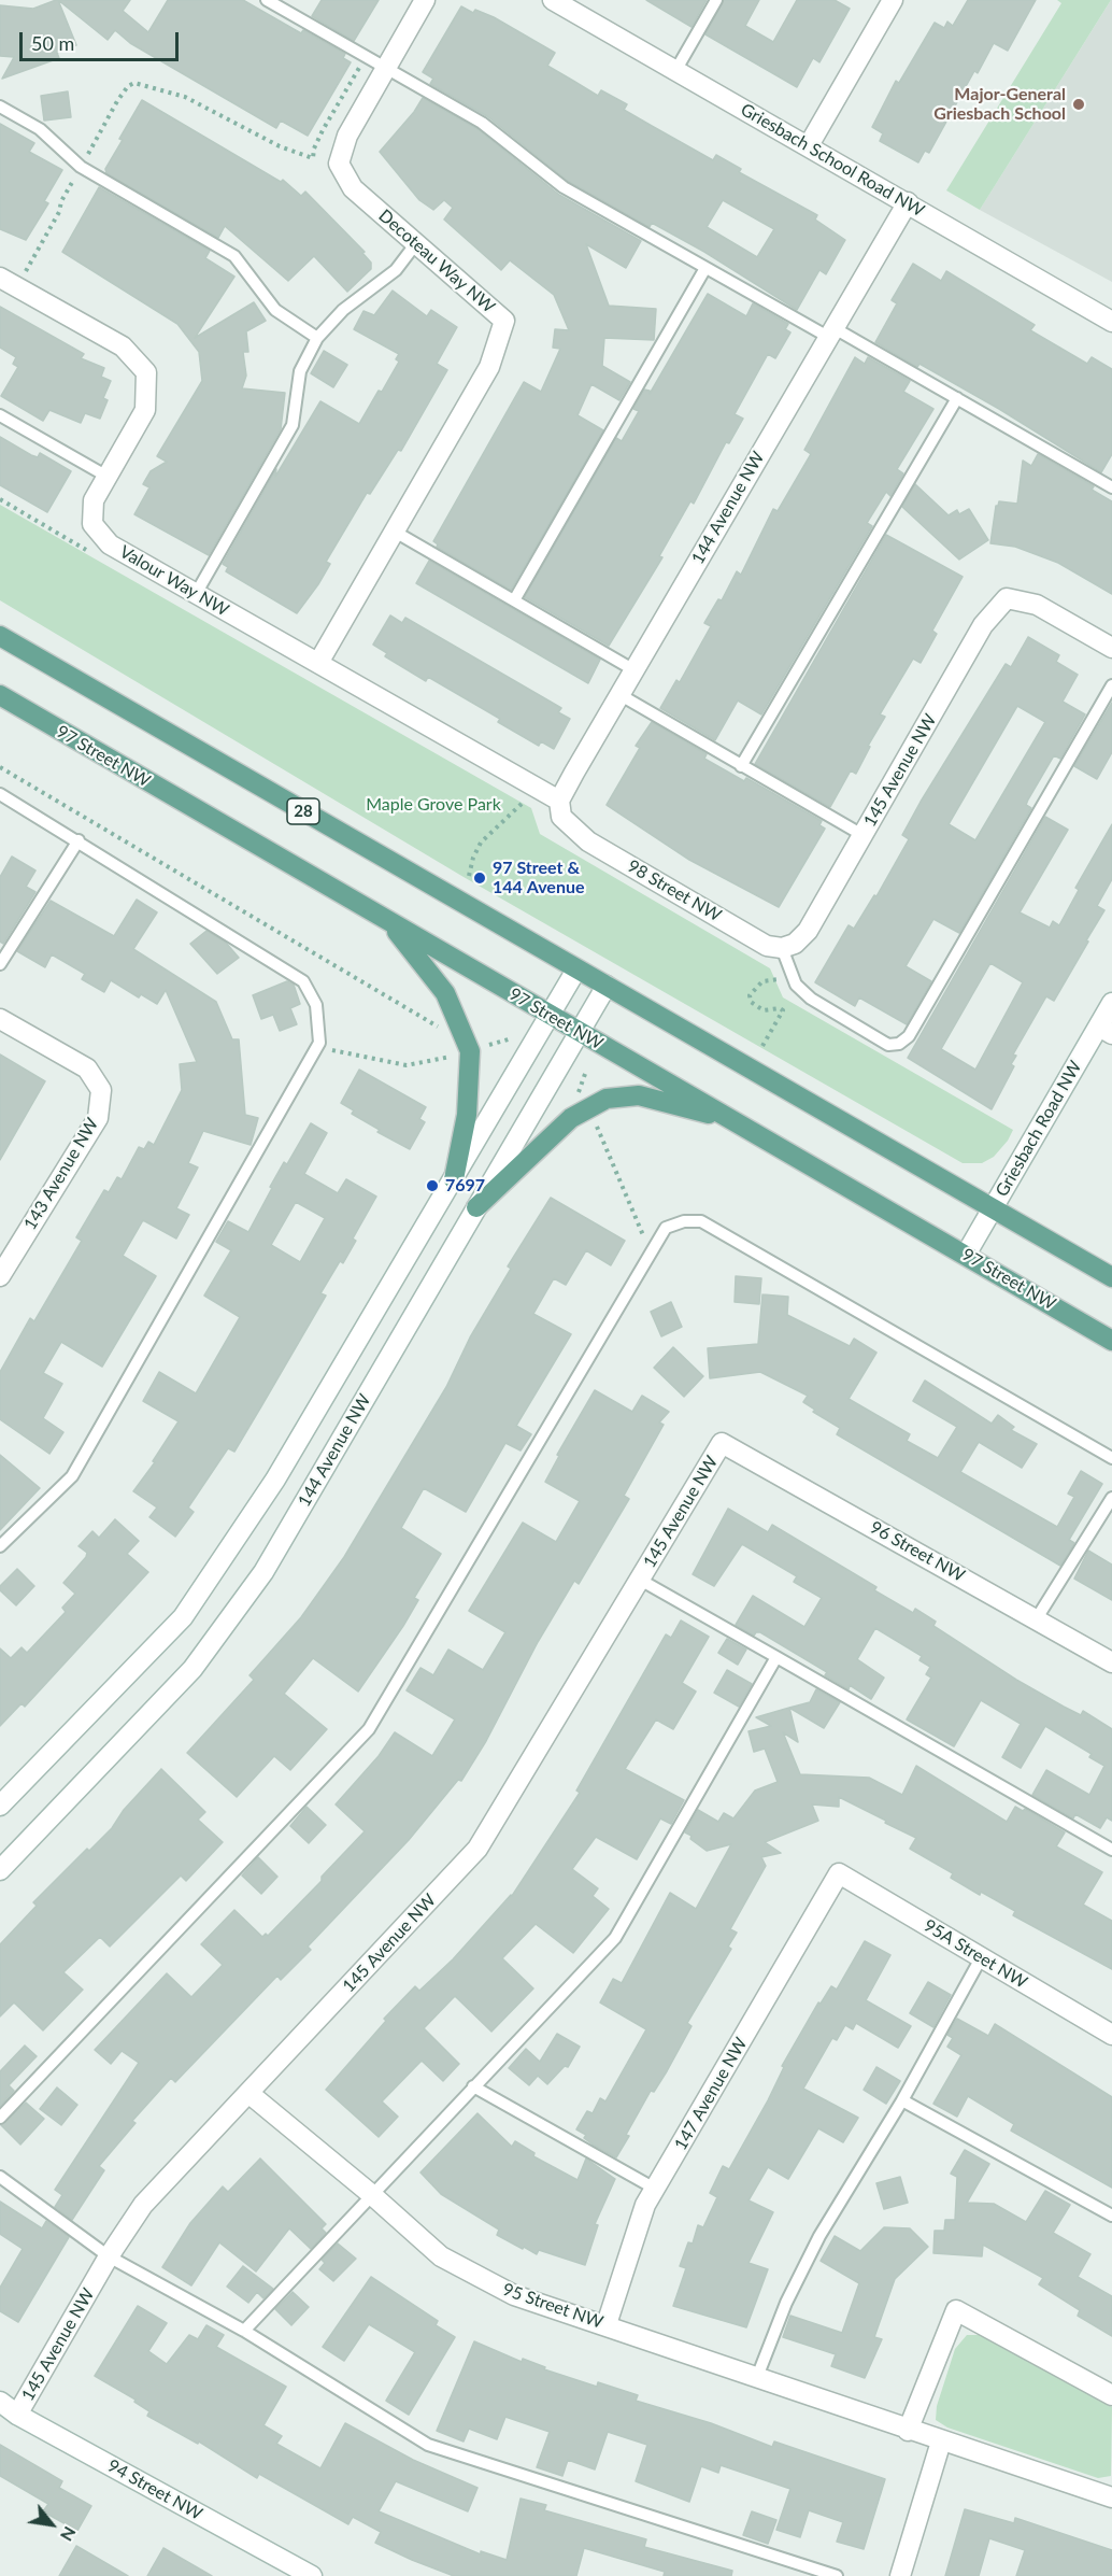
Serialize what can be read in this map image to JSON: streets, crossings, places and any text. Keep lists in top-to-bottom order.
{
  "streets": {
    "main road": ["97 Street NW", "28"],
    "street": [
      "Griesbach School Road NW",
      "Decoteau Way NW",
      "144 Avenue NW",
      "Valour Way NW",
      "145 Avenue NW",
      "98 Street NW",
      "Griesbach Road NW",
      "143 Avenue NW",
      "96 Street NW",
      "95A Street NW",
      "147 Avenue NW",
      "95 Street NW",
      "94 Street NW"
    ]
  },
  "crossings": [
    ["Griesbach School Road NW", "144 Avenue NW"],
    ["Decoteau Way NW", "Valour Way NW"],
    ["144 Avenue NW", "Valour Way NW"],
    ["144 Avenue NW", "97 Street NW"],
    ["144 Avenue NW", "28"],
    ["144 Avenue NW", "98 Street NW"],
    ["Valour Way NW", "98 Street NW"],
    ["97 Street NW", "Griesbach Road NW"],
    ["145 Avenue NW", "98 Street NW"],
    ["145 Avenue NW", "96 Street NW"],
    ["145 Avenue NW", "95 Street NW"],
    ["145 Avenue NW", "94 Street NW"],
    ["95A Street NW", "147 Avenue NW"],
    ["147 Avenue NW", "95 Street NW"]
  ],
  "parks": ["Maple Grove Park"],
  "places": ["Major-General Griesbach School", "97 Street & 144 Avenue", "7697"],
  "scale_bar": "50 m",
  "north": "bottom right"
}
